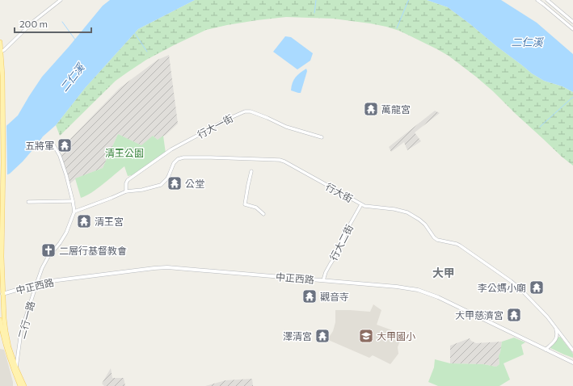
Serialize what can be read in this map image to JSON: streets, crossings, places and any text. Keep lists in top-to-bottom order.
{
  "streets": {
    "street": [
      "行大一街",
      "行大街",
      "行大二街",
      "中正西路",
      "二行一路"
    ]
  },
  "crossings": [
    ["行大一街", "行大街"],
    ["行大街", "行大二街"],
    ["行大街", "二行一路"],
    ["行大二街", "中正西路"],
    ["中正西路", "二行一路"]
  ],
  "districts": ["大甲"],
  "water": ["二仁溪"],
  "parks": ["清王公園"],
  "places": {
    "temple": [
      "萬龍宮",
      "五將軍",
      "公堂",
      "清王宮",
      "李公媽小廟",
      "觀音寺",
      "大甲慈濟宮",
      "澤清宮"
    ],
    "church": ["二層行基督教會"],
    "school or university": ["大甲國小"]
  },
  "scale_bar": "200 m"
}
